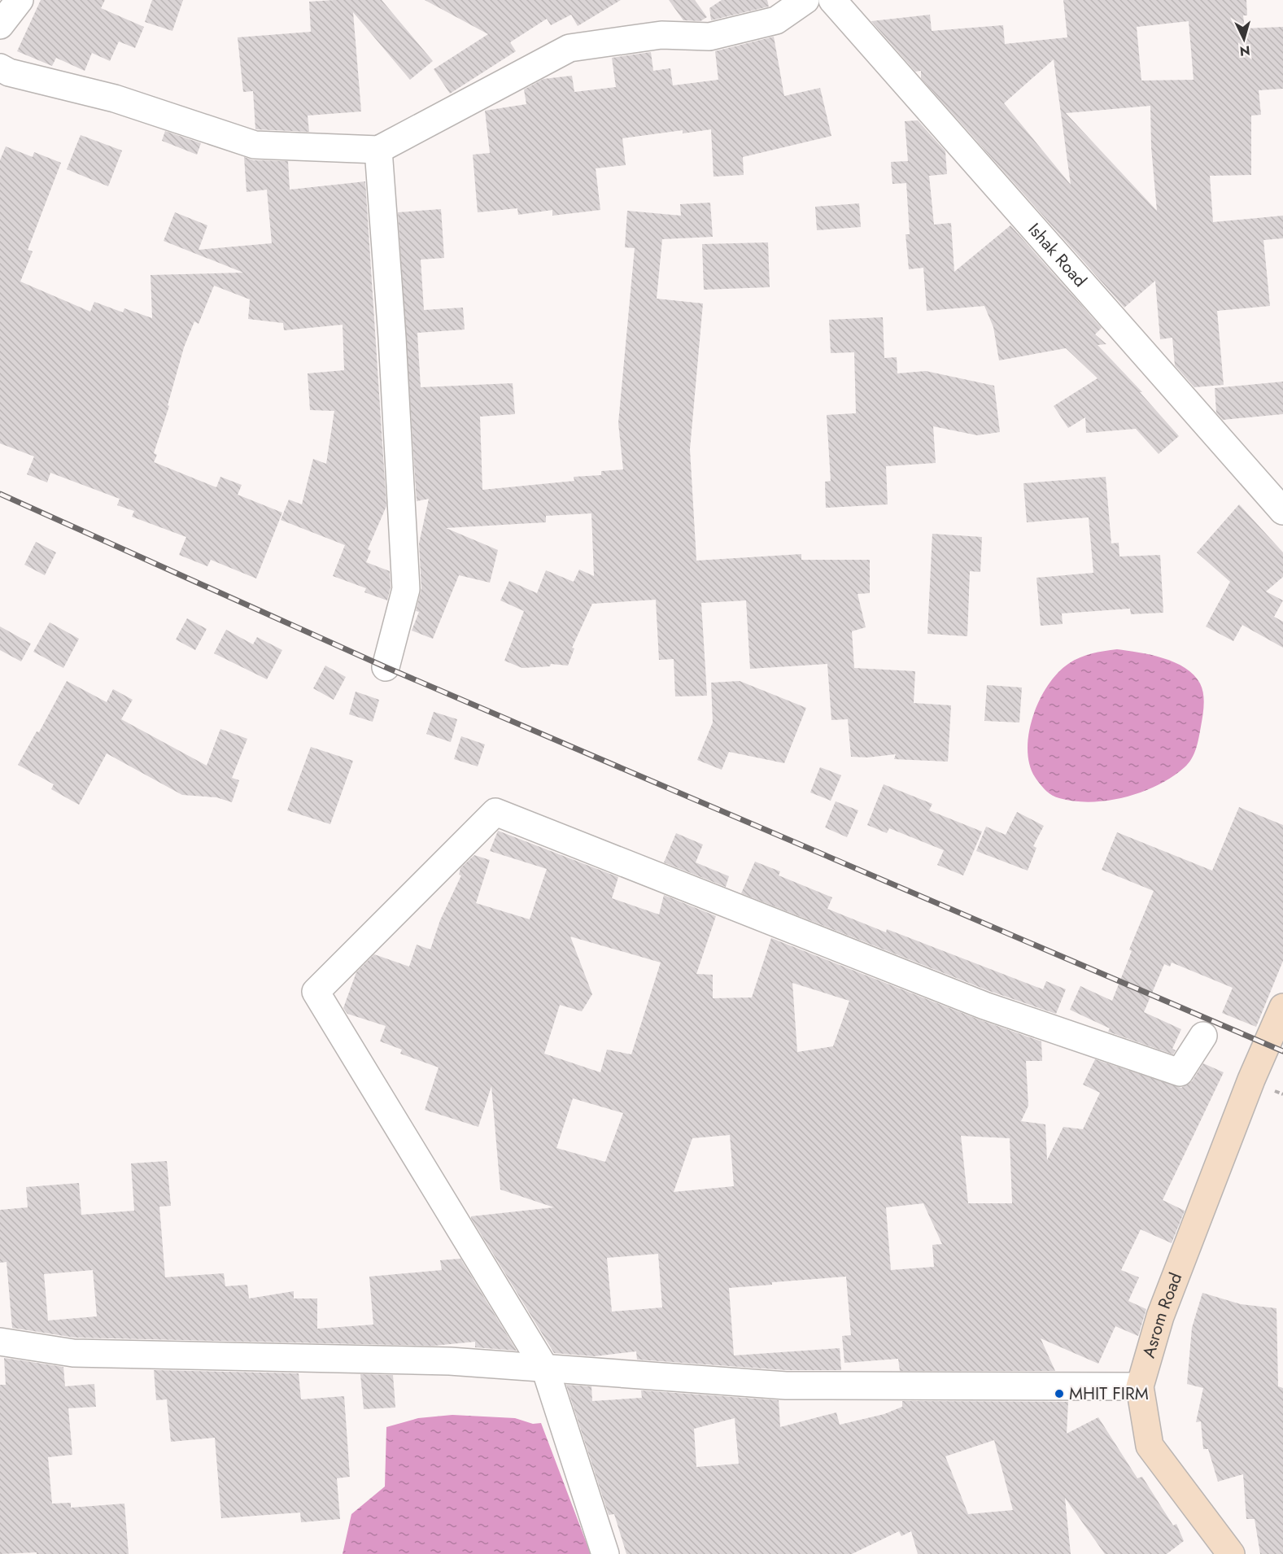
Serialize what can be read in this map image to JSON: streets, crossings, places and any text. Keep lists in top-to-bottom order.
{
  "streets": {
    "street": ["Ishak Road", "Asrom Road"]
  },
  "places": ["MHIT FIRM"],
  "north": "bottom"
}
